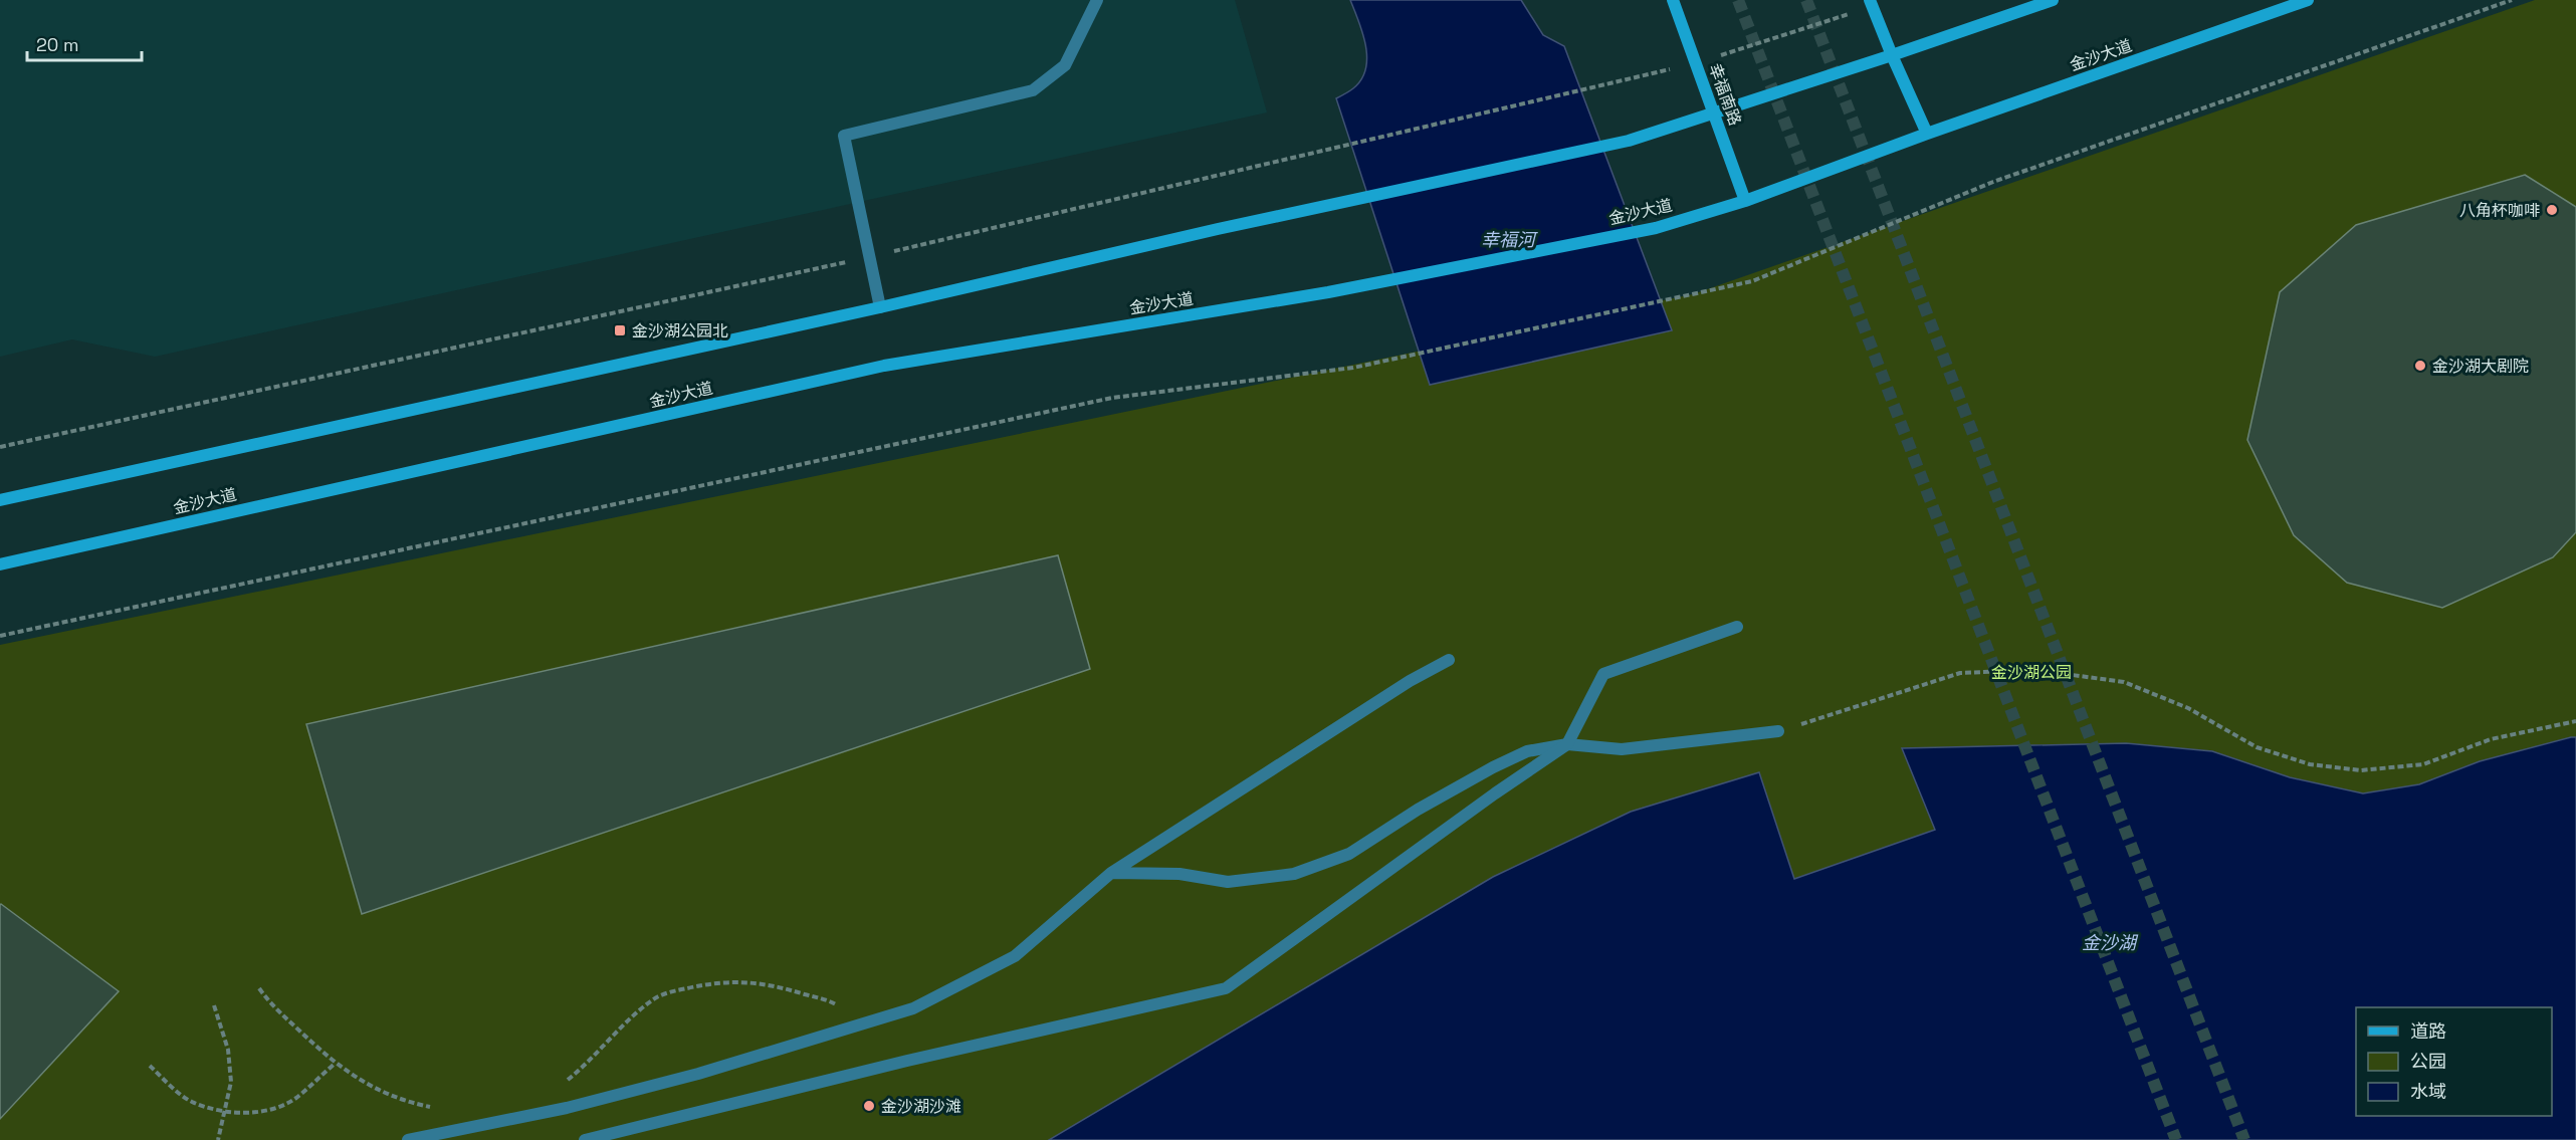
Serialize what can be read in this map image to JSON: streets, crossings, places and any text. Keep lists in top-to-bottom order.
{
  "streets": {
    "main road": ["金沙大道", "幸福南路"]
  },
  "crossings": [
    ["金沙大道", "幸福南路"]
  ],
  "water": ["幸福河", "金沙湖"],
  "parks": ["金沙湖公园"],
  "places": {
    "other": ["八角杯咖啡", "金沙湖大剧院", "金沙湖沙滩"],
    "transit": ["金沙湖公园北"]
  },
  "legend": ["道路", "公园", "水域"],
  "scale_bar": "20 m"
}
